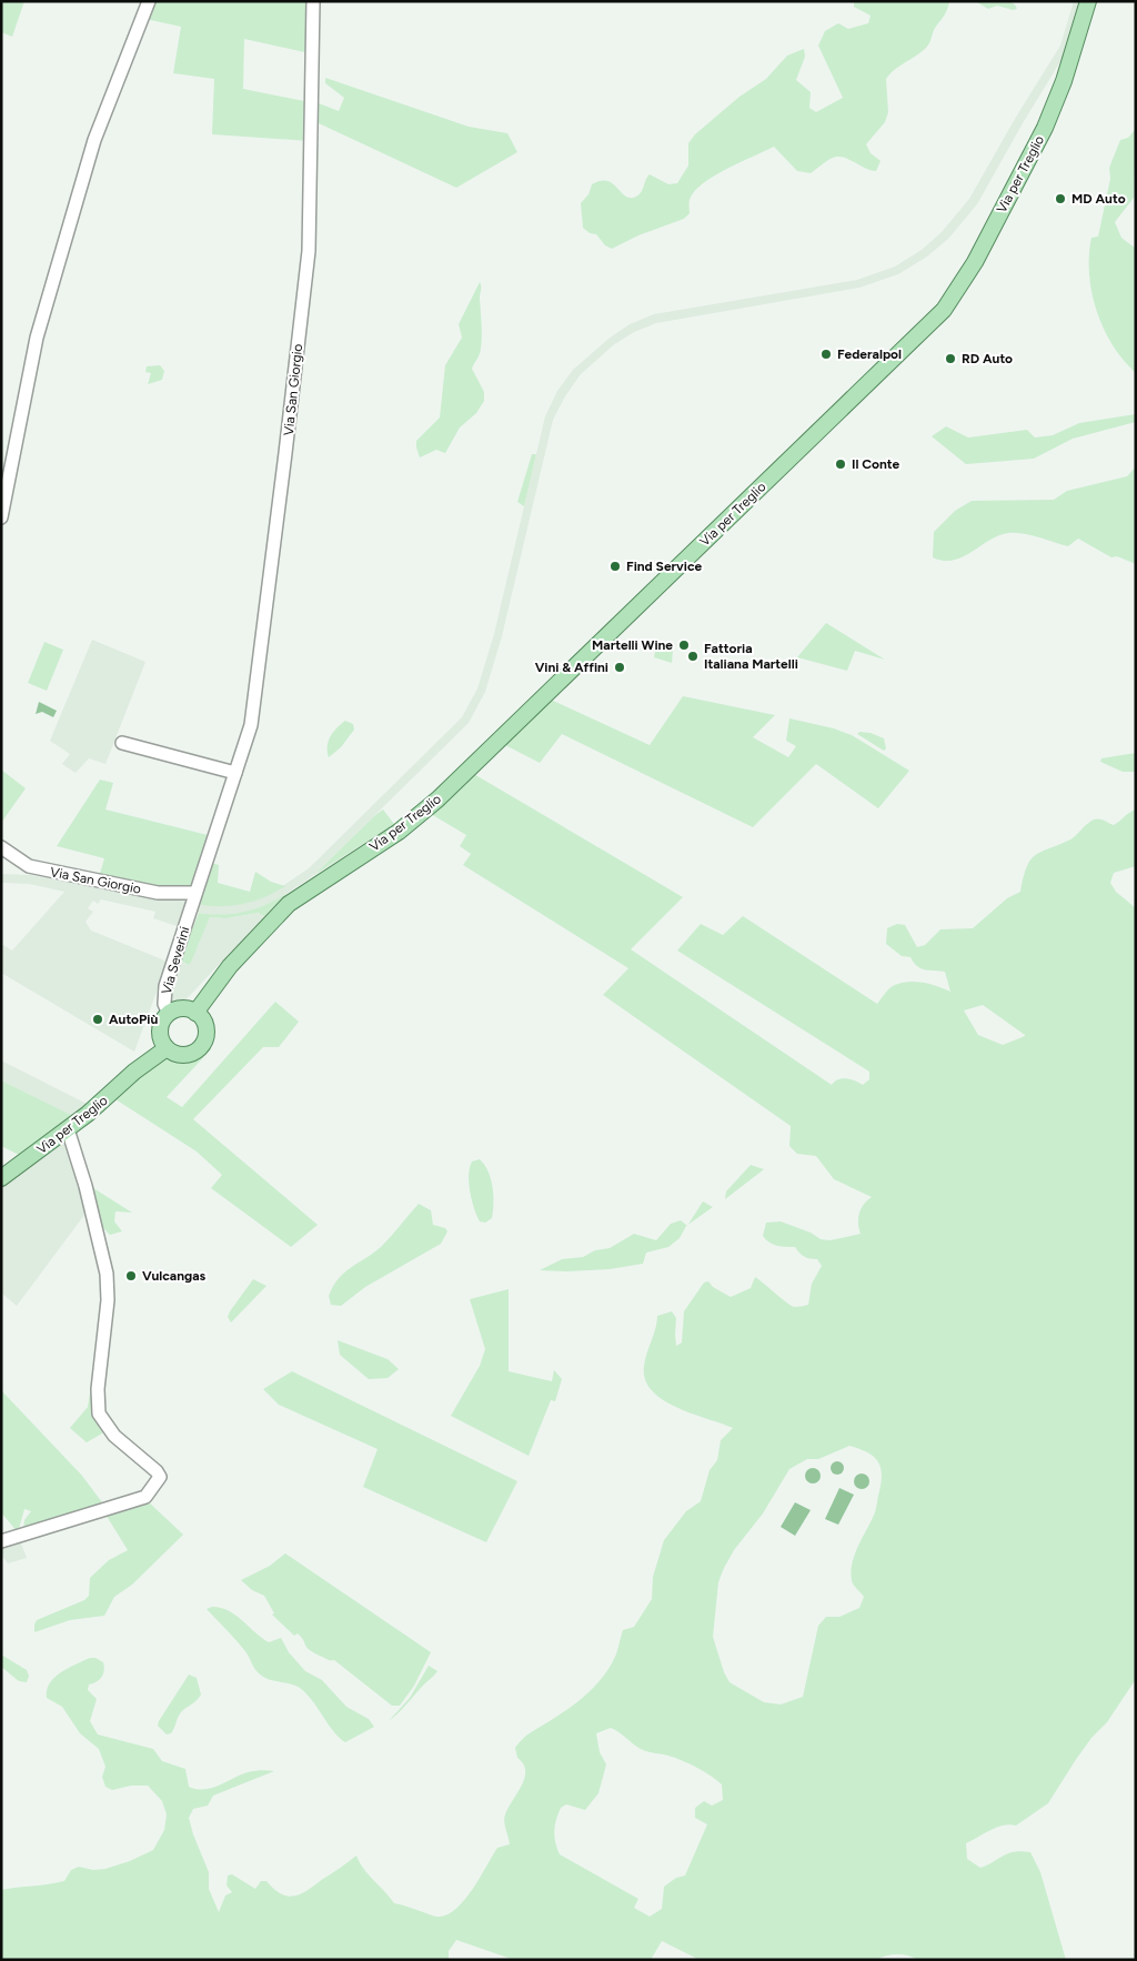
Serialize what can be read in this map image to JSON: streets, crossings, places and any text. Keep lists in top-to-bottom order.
{
  "streets": {
    "main road": ["Via per Treglio"],
    "street": ["Via San Giorgio", "Via Severini"]
  },
  "crossings": [
    ["Via per Treglio", "Via Severini"],
    ["Via San Giorgio", "Via Severini"]
  ],
  "places": [
    "MD Auto",
    "Federalpol",
    "RD Auto",
    "Il Conte",
    "Find Service",
    "Martelli Wine",
    "Fattoria Italiana Martelli",
    "Vini & Affini",
    "AutoPiù",
    "Vulcangas"
  ]
}
